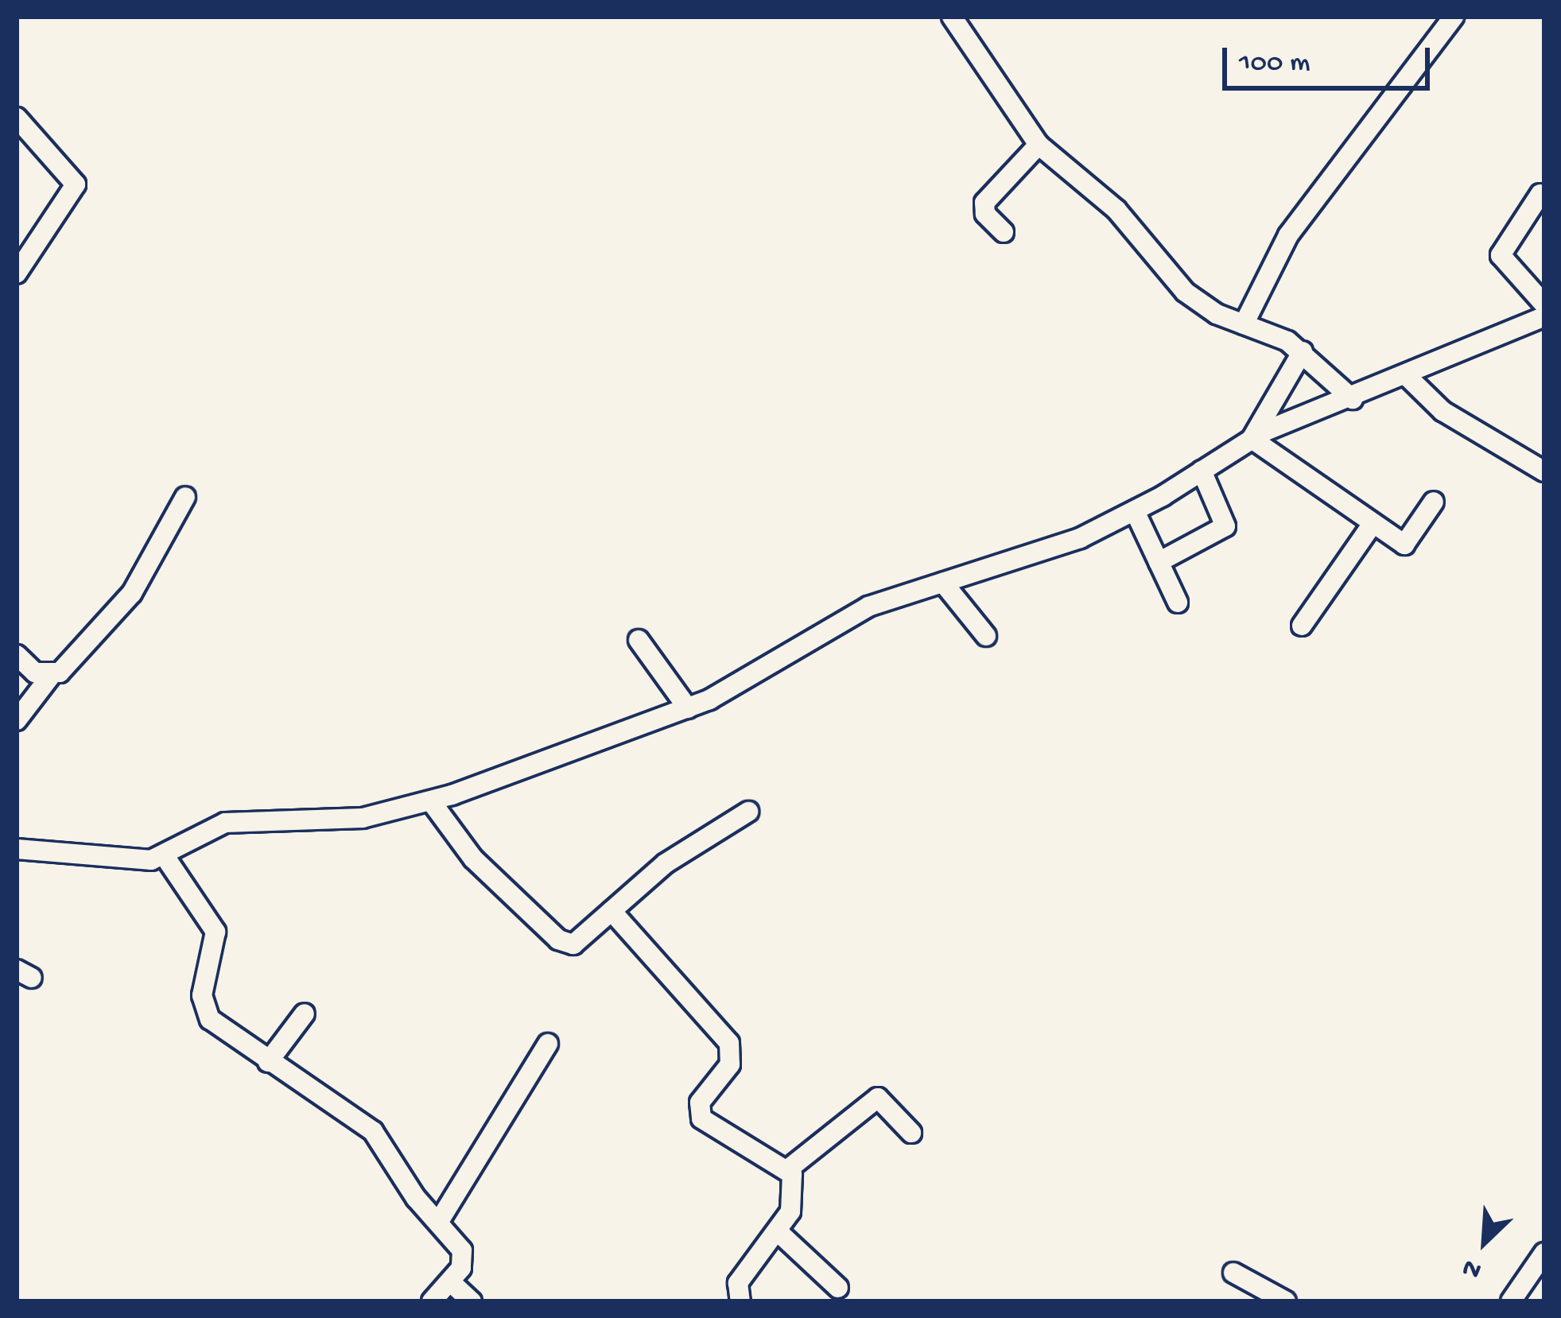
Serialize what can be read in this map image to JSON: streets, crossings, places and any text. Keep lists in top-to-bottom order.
{
  "scale_bar": "100 m",
  "north": "bottom left"
}
